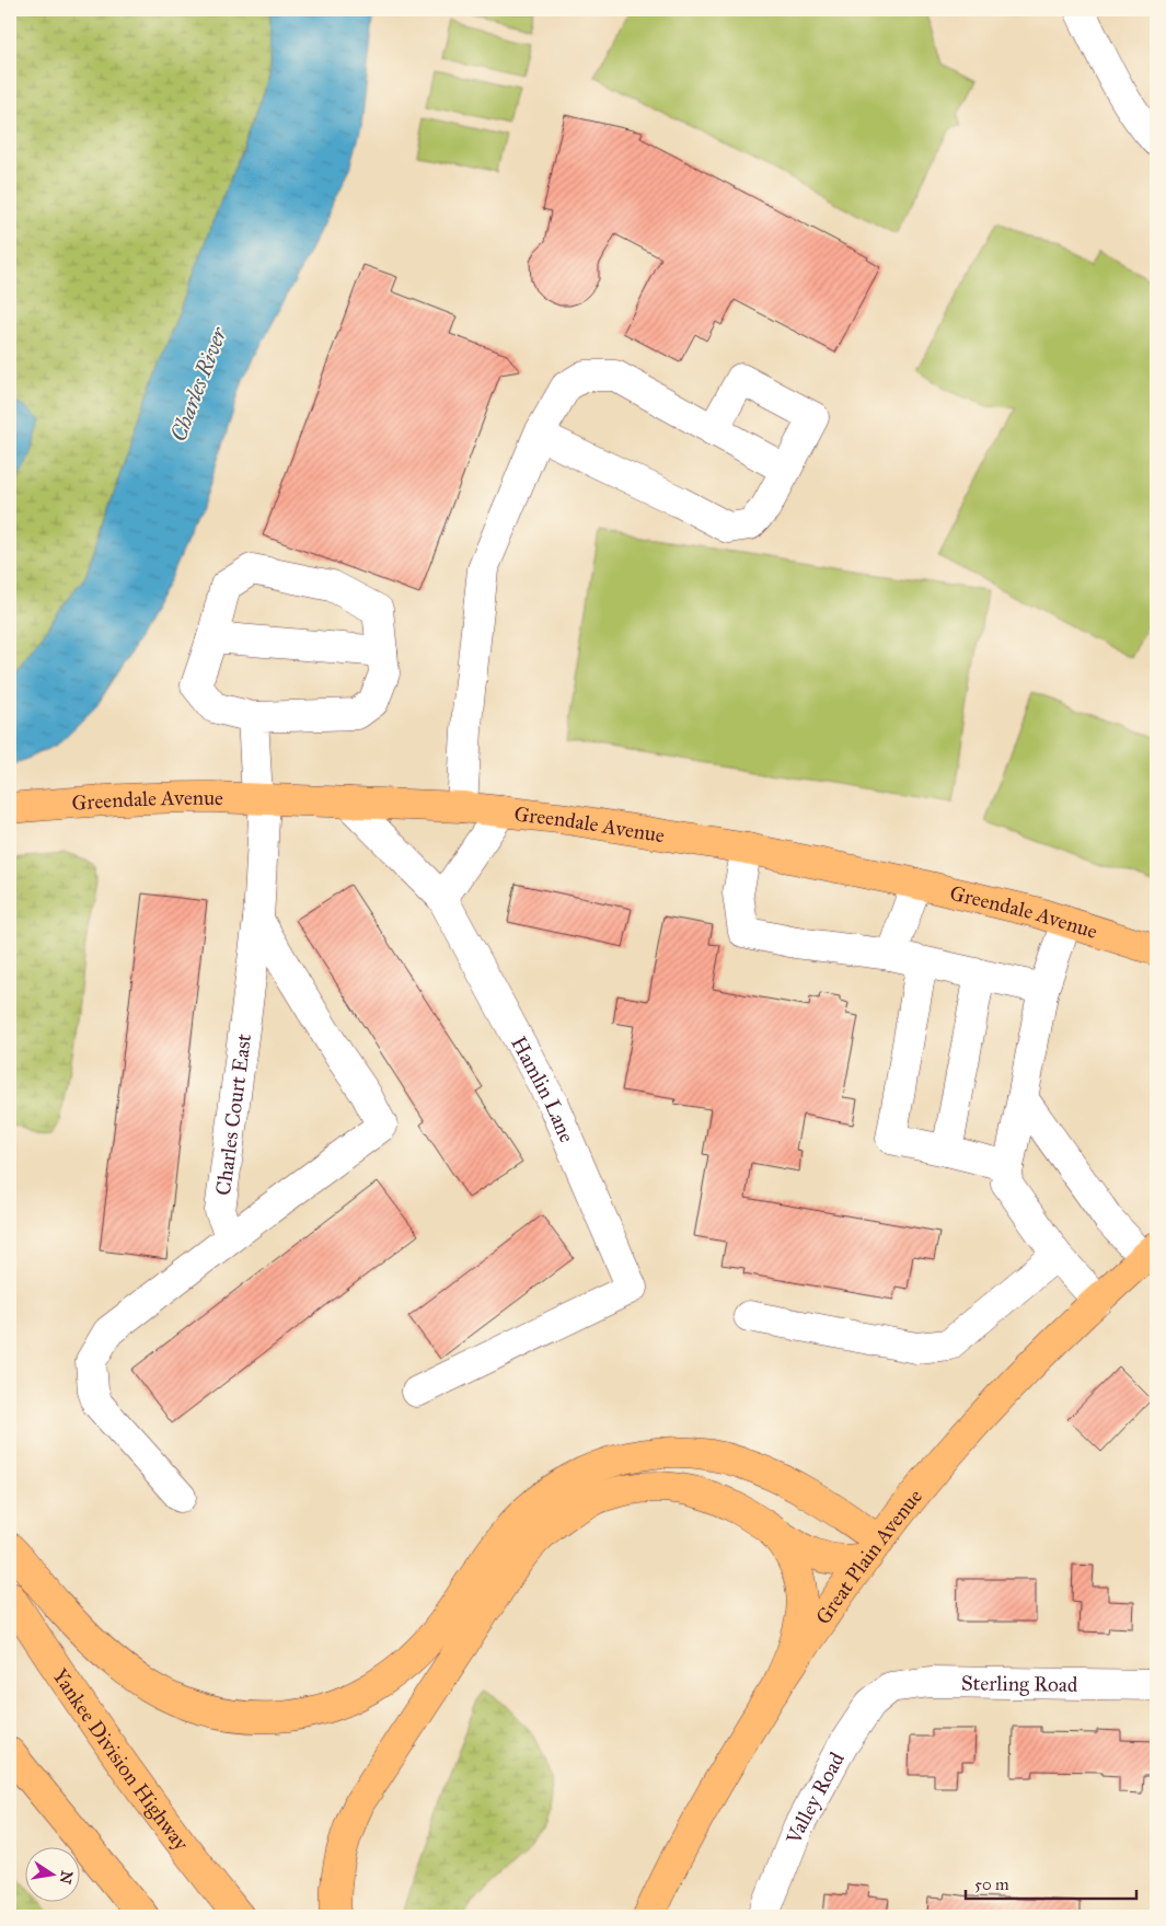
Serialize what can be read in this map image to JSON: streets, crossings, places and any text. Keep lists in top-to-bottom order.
{
  "streets": {
    "main road": ["Greendale Avenue", "Great Plain Avenue", "Yankee Division Highway"],
    "street": [
      "Hamlin Lane",
      "Charles Court East",
      "Sterling Road",
      "Valley Road"
    ]
  },
  "crossings": [
    ["Greendale Avenue", "Hamlin Lane"],
    ["Greendale Avenue", "Charles Court East"],
    ["Sterling Road", "Valley Road"]
  ],
  "water": ["Charles River"],
  "scale_bar": "50 m",
  "north": "right"
}
